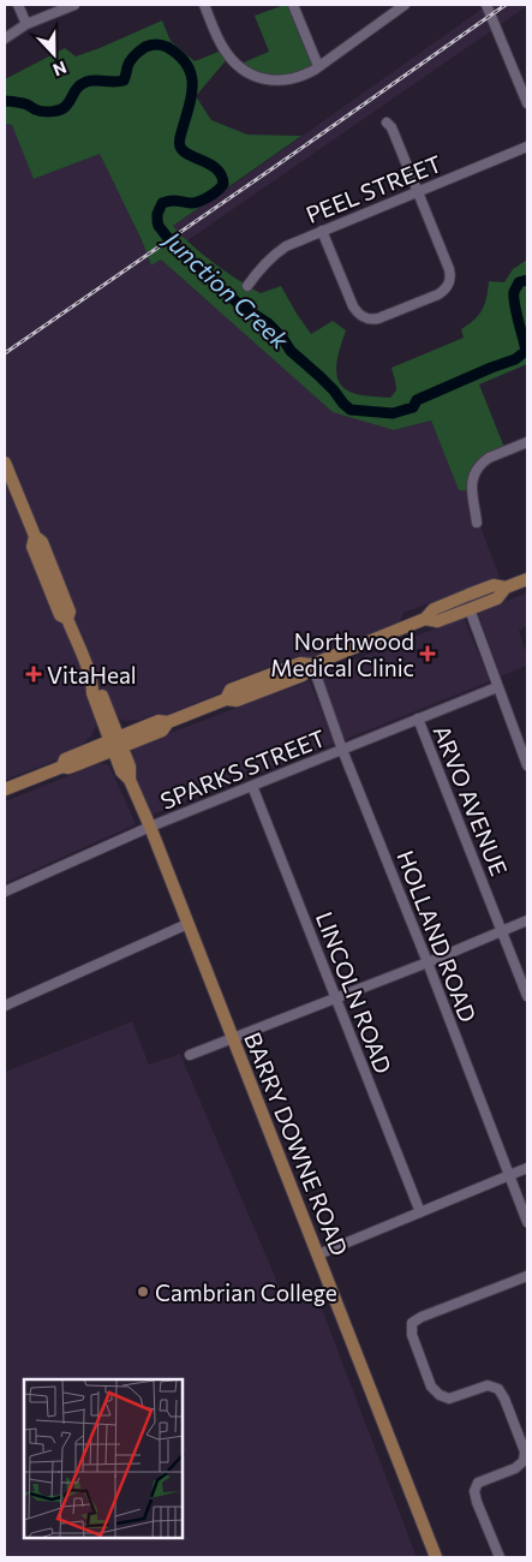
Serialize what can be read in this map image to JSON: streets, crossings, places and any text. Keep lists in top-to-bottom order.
{
  "streets": {
    "main road": ["BARRY DOWNE ROAD"],
    "street": [
      "PEEL STREET",
      "SPARKS STREET",
      "ARVO AVENUE",
      "HOLLAND ROAD",
      "LINCOLN ROAD"
    ]
  },
  "crossings": [
    ["SPARKS STREET", "ARVO AVENUE"],
    ["SPARKS STREET", "HOLLAND ROAD"],
    ["SPARKS STREET", "LINCOLN ROAD"],
    ["SPARKS STREET", "BARRY DOWNE ROAD"]
  ],
  "water": ["Junction Creek"],
  "places": {
    "health": ["Northwood Medical Clinic", "VitaHeal"],
    "other": ["Cambrian College"]
  },
  "north": "bottom"
}
